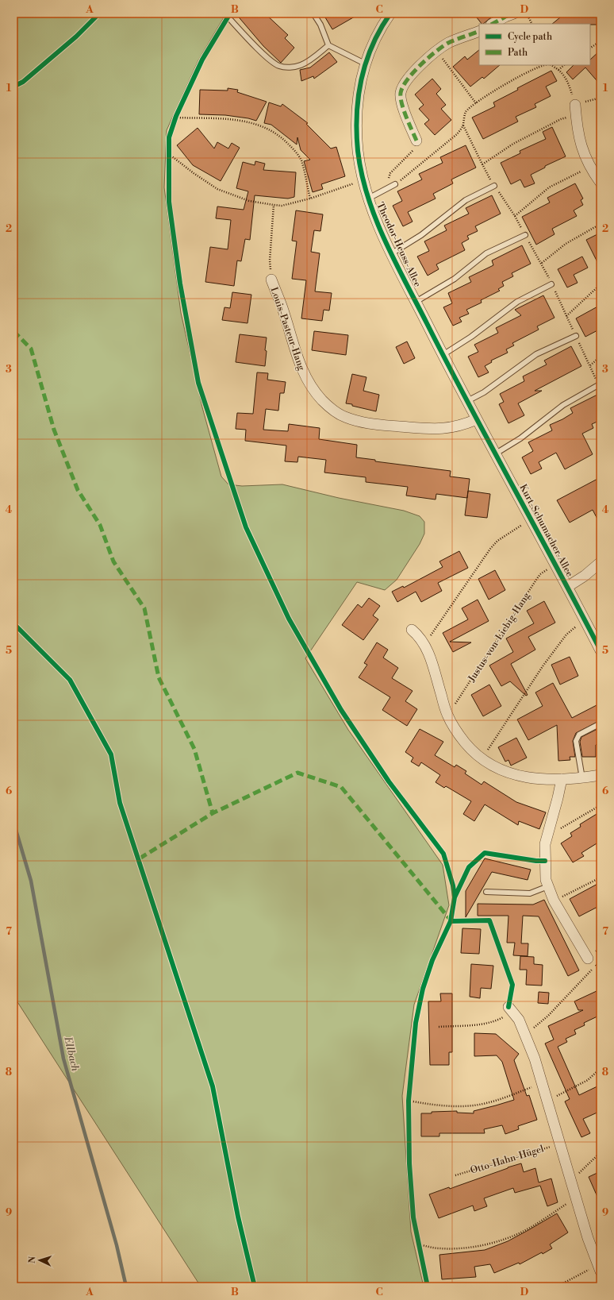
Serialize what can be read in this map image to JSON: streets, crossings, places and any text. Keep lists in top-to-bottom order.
{
  "streets": {
    "street": ["Theodor-Heuss-Allee", "Louis-Pasteur-Hang", "Kurt-Schumacher-Allee"],
    "path": ["Justus-von-Liebig-Hang", "Otto-Hahn-Hügel"]
  },
  "crossings": [
    ["Theodor-Heuss-Allee", "Louis-Pasteur-Hang"],
    ["Theodor-Heuss-Allee", "Kurt-Schumacher-Allee"],
    ["Louis-Pasteur-Hang", "Kurt-Schumacher-Allee"],
    ["Kurt-Schumacher-Allee", "Justus-von-Liebig-Hang"]
  ],
  "water": ["Ellbach"],
  "legend": ["Cycle path", "Path"],
  "north": "left",
  "grid": {
    "columns": [
      "A",
      "B",
      "C",
      "D"
    ],
    "rows": [
      "1",
      "2",
      "3",
      "4",
      "5",
      "6",
      "7",
      "8",
      "9"
    ]
  }
}
